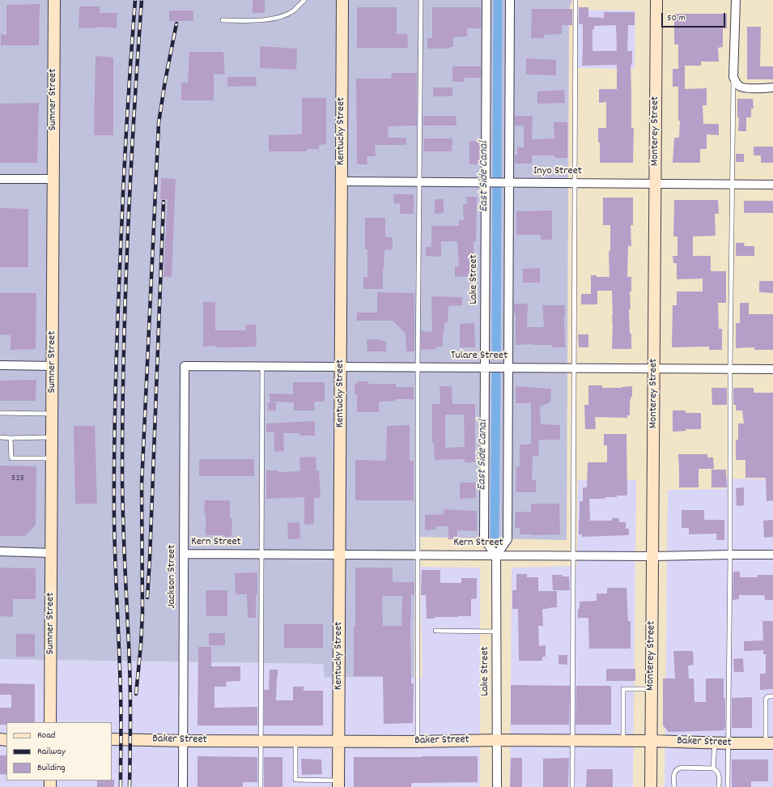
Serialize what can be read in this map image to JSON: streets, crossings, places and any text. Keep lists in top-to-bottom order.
{
  "streets": {
    "street": [
      "Sumner Street",
      "Kentucky Street",
      "Monterey Street",
      "Inyo Street",
      "Lake Street",
      "Tulare Street",
      "Kern Street",
      "Jackson Street",
      "Baker Street"
    ]
  },
  "crossings": [
    ["Kentucky Street", "Inyo Street"],
    ["Kentucky Street", "Tulare Street"],
    ["Kentucky Street", "Kern Street"],
    ["Kentucky Street", "Baker Street"],
    ["Monterey Street", "Inyo Street"],
    ["Monterey Street", "Tulare Street"],
    ["Monterey Street", "Kern Street"],
    ["Monterey Street", "Baker Street"],
    ["Inyo Street", "Lake Street"],
    ["Lake Street", "Tulare Street"],
    ["Lake Street", "Kern Street"],
    ["Lake Street", "Baker Street"],
    ["Tulare Street", "Jackson Street"],
    ["Kern Street", "Jackson Street"],
    ["Jackson Street", "Baker Street"]
  ],
  "water": ["East Side Canal"],
  "house_numbers": ["525"],
  "legend": ["Road", "Railway", "Building"],
  "scale_bar": "50 m"
}
